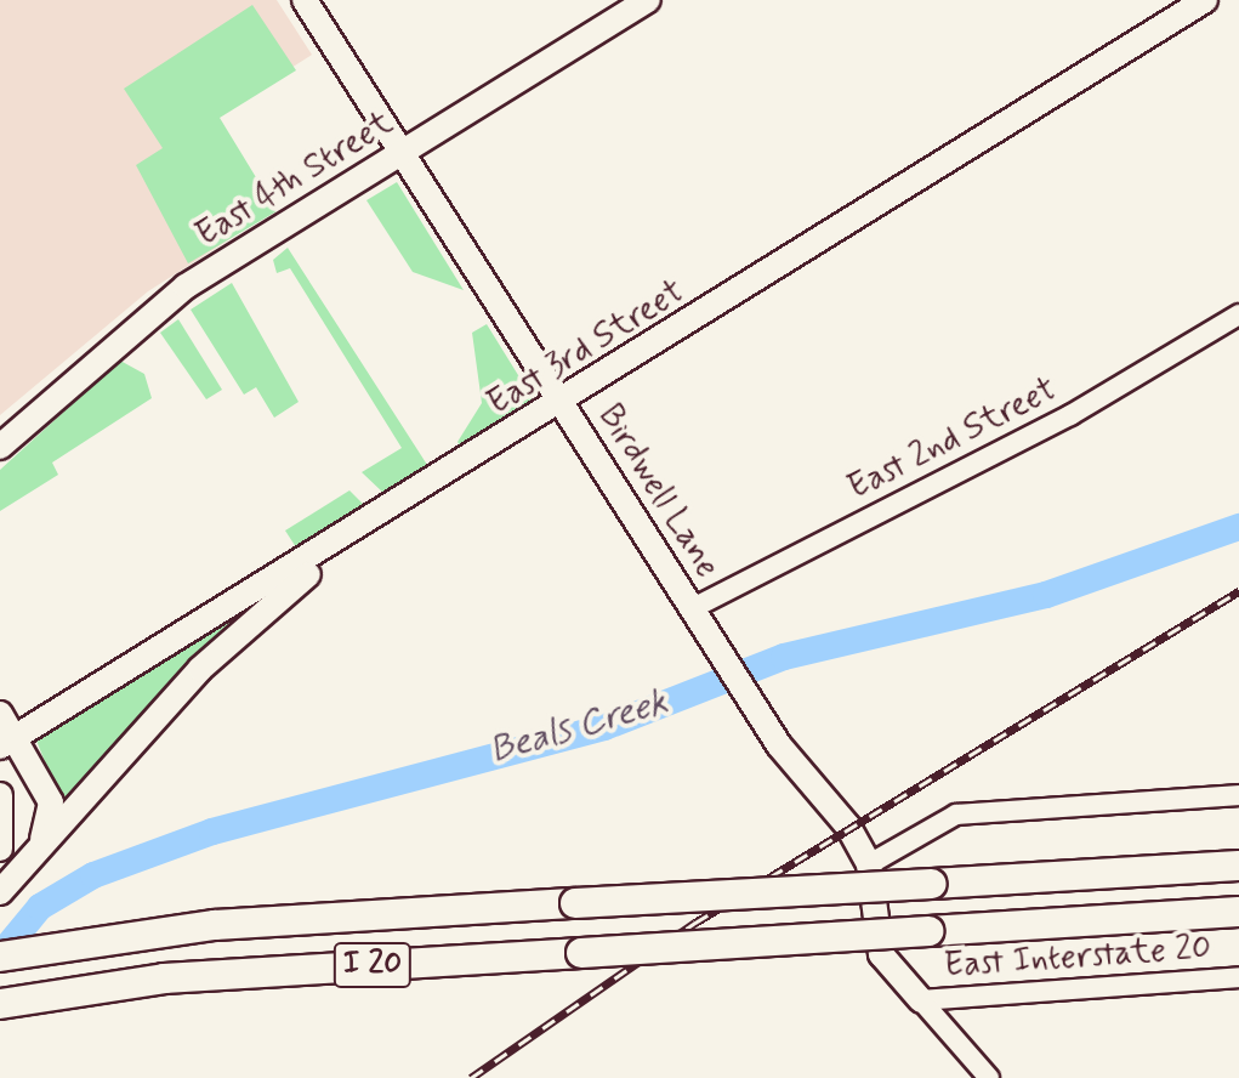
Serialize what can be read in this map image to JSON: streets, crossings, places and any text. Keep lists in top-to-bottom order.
{
  "streets": {
    "highway": ["I 20"],
    "main road": ["East 4th Street", "East 3rd Street", "Birdwell Lane"],
    "street": ["East 2nd Street", "East Interstate 20"]
  },
  "crossings": [
    ["East 4th Street", "Birdwell Lane"],
    ["East 3rd Street", "Birdwell Lane"],
    ["East 2nd Street", "Birdwell Lane"]
  ],
  "water": ["Beals Creek"]
}
